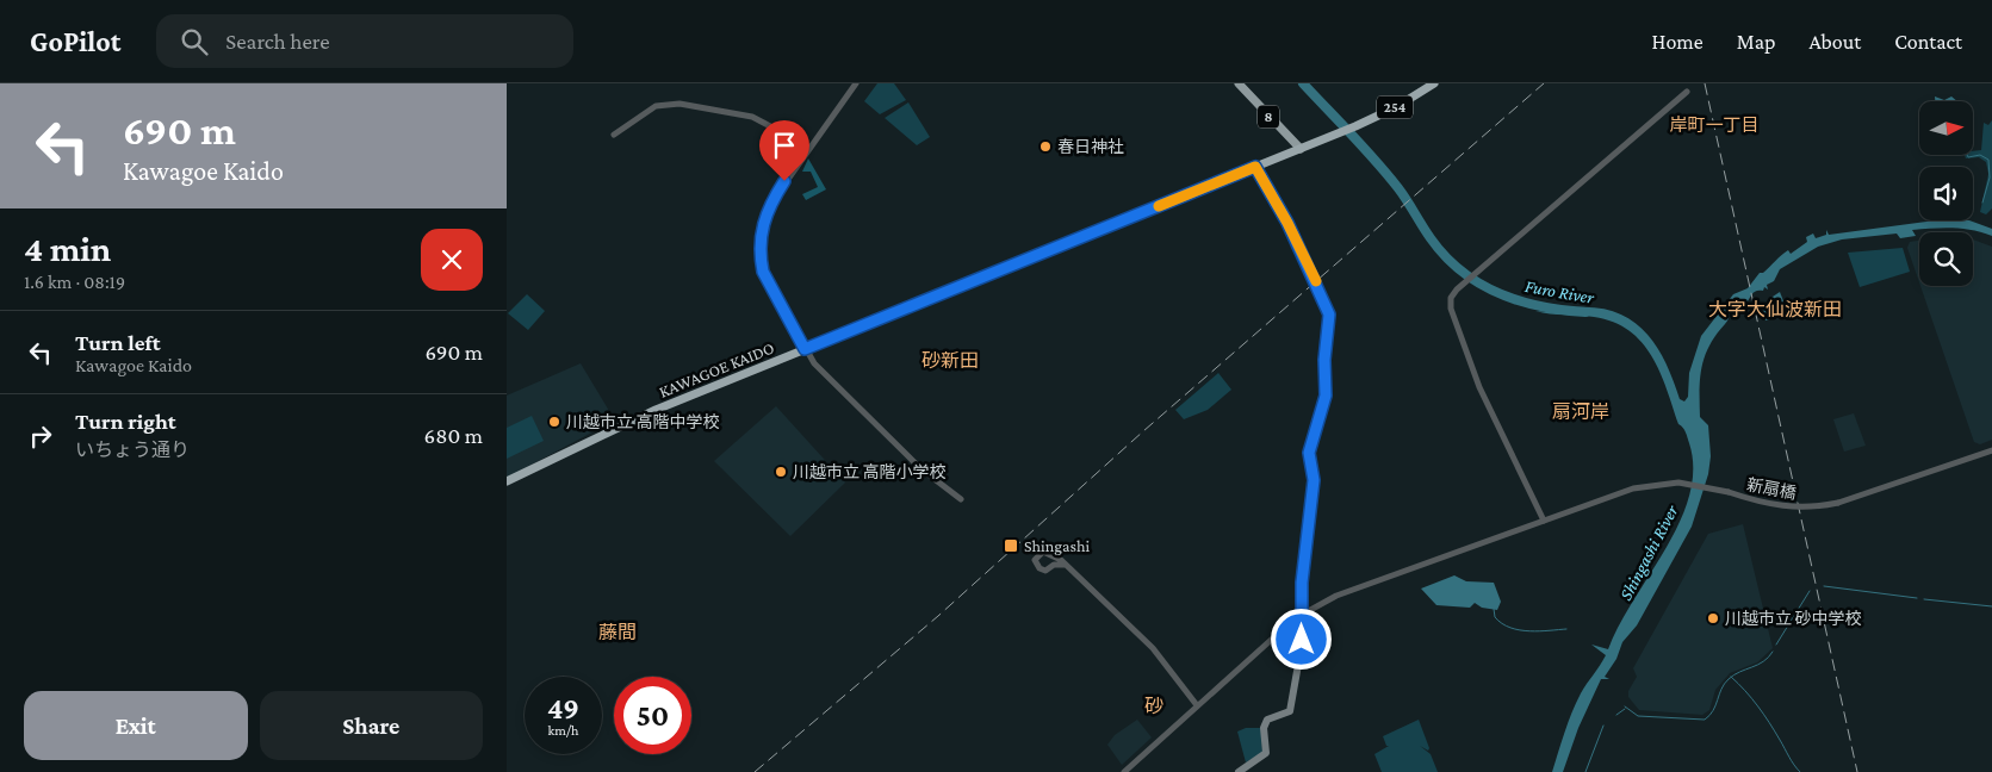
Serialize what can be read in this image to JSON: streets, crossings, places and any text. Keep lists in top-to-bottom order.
{
  "streets": {
    "highway": ["254", "KAWAGOE KAIDO"],
    "main road": ["8"],
    "street": ["新扇橋"]
  },
  "crossings": [
    ["8", "KAWAGOE KAIDO"]
  ],
  "districts": [
    "岸町一丁目",
    "大字大仙波新田",
    "砂新田",
    "扇河岸",
    "藤間",
    "砂"
  ],
  "water": ["Furo River", "Shingashi River"],
  "places": {
    "other": [
      "春日神社",
      "川越市立 高階中学校",
      "川越市立 高階小学校",
      "川越市立 砂中学校"
    ],
    "transit": ["Shingashi"]
  },
  "north": "right",
  "page": {
    "header": "GoPilot",
    "search": "Search here",
    "nav": [
      "Home",
      "Map",
      "About",
      "Contact"
    ],
    "turn": ["690 m", "Kawagoe Kaido"],
    "heading": ["4 min", "1.6 km · 08:19"],
    "list": [
      {
        "name": "Turn left",
        "note": "Kawagoe Kaido",
        "value": "690 m"
      },
      {
        "name": "Turn right",
        "note": "いちょう通り",
        "value": "680 m"
      }
    ],
    "speed": "49 km/h",
    "limit": "50",
    "buttons": ["Exit", "Share"]
  }
}
